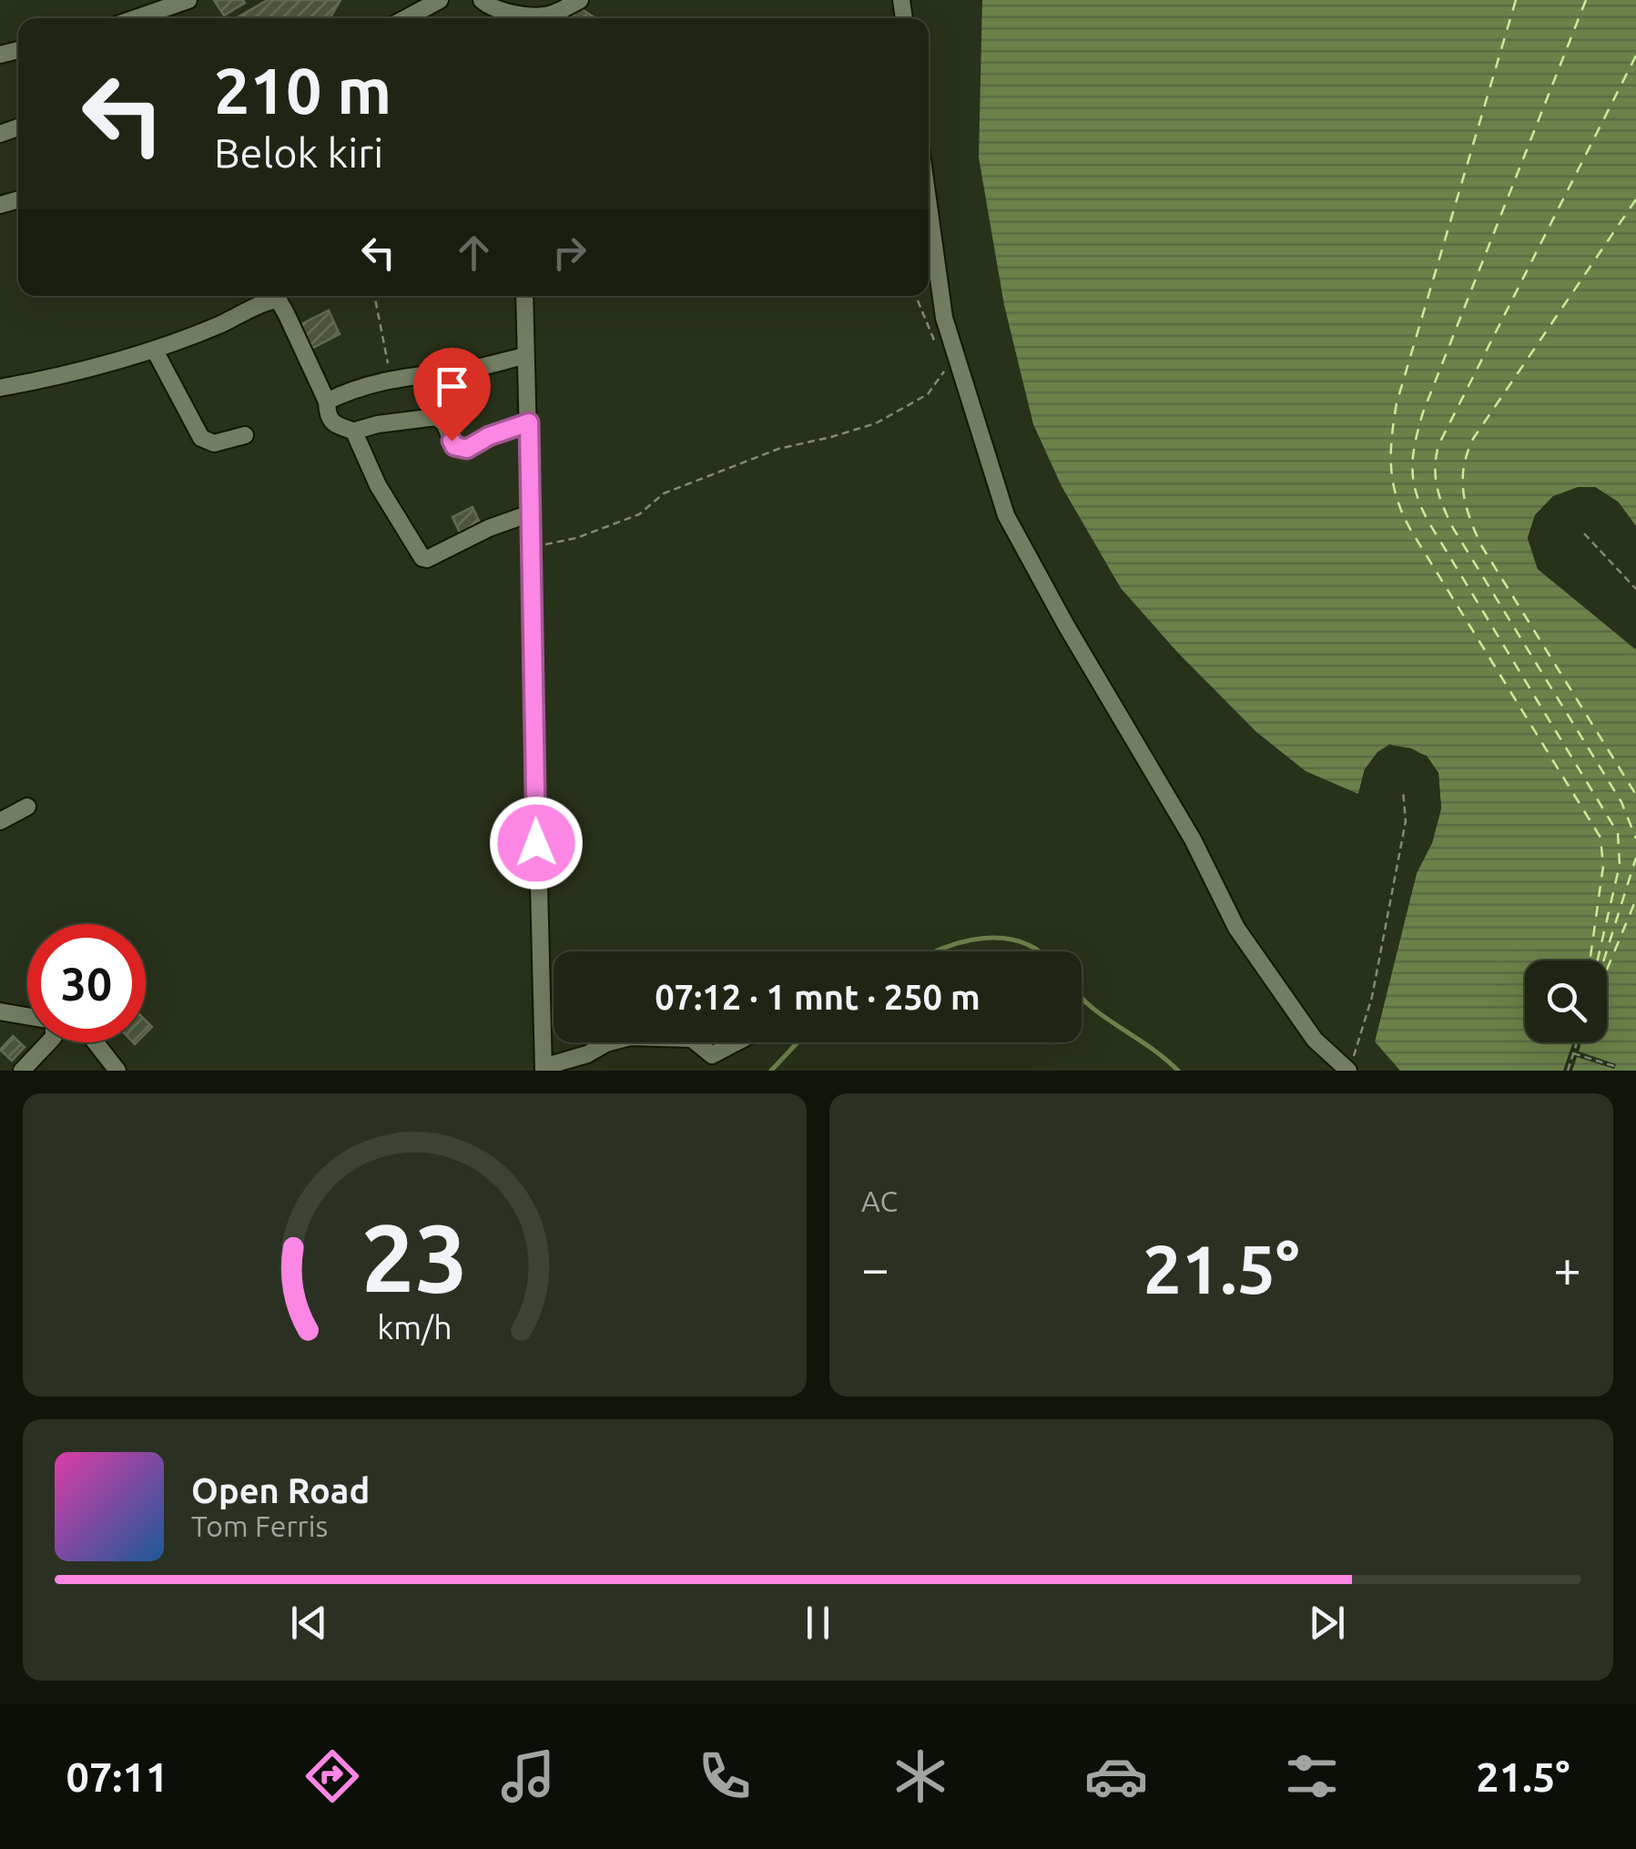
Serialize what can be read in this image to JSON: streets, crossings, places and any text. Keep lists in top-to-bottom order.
{
  "page": {
    "turn": ["210 m", "Belok kiri"],
    "limit": "30",
    "trip": "07:12 · 1 mnt · 250 m",
    "tile": "AC",
    "heat": ["−", "21.5°", "+"],
    "song": ["Open Road", "Tom Ferris"],
    "tabs": ["07:11", "21.5°"],
    "gauge": ["23", "km/h"]
  }
}
